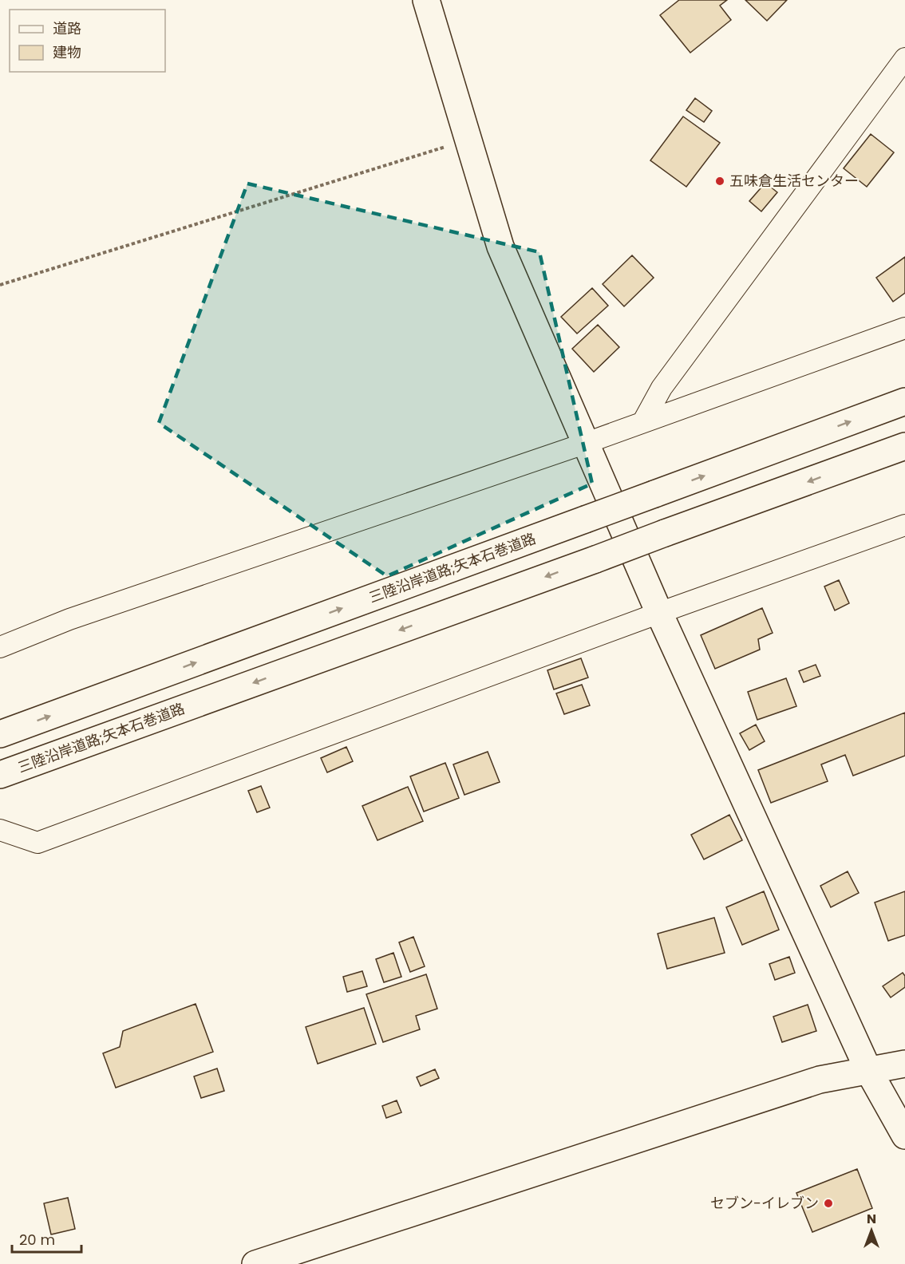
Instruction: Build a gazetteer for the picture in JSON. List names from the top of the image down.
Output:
{
  "streets": {
    "main road": ["三陸沿岸道路;矢本石巻道路"]
  },
  "places": ["五味倉生活センター", "セブン-イレブン"],
  "legend": ["道路", "建物"],
  "scale_bar": "20 m",
  "north": "top"
}
